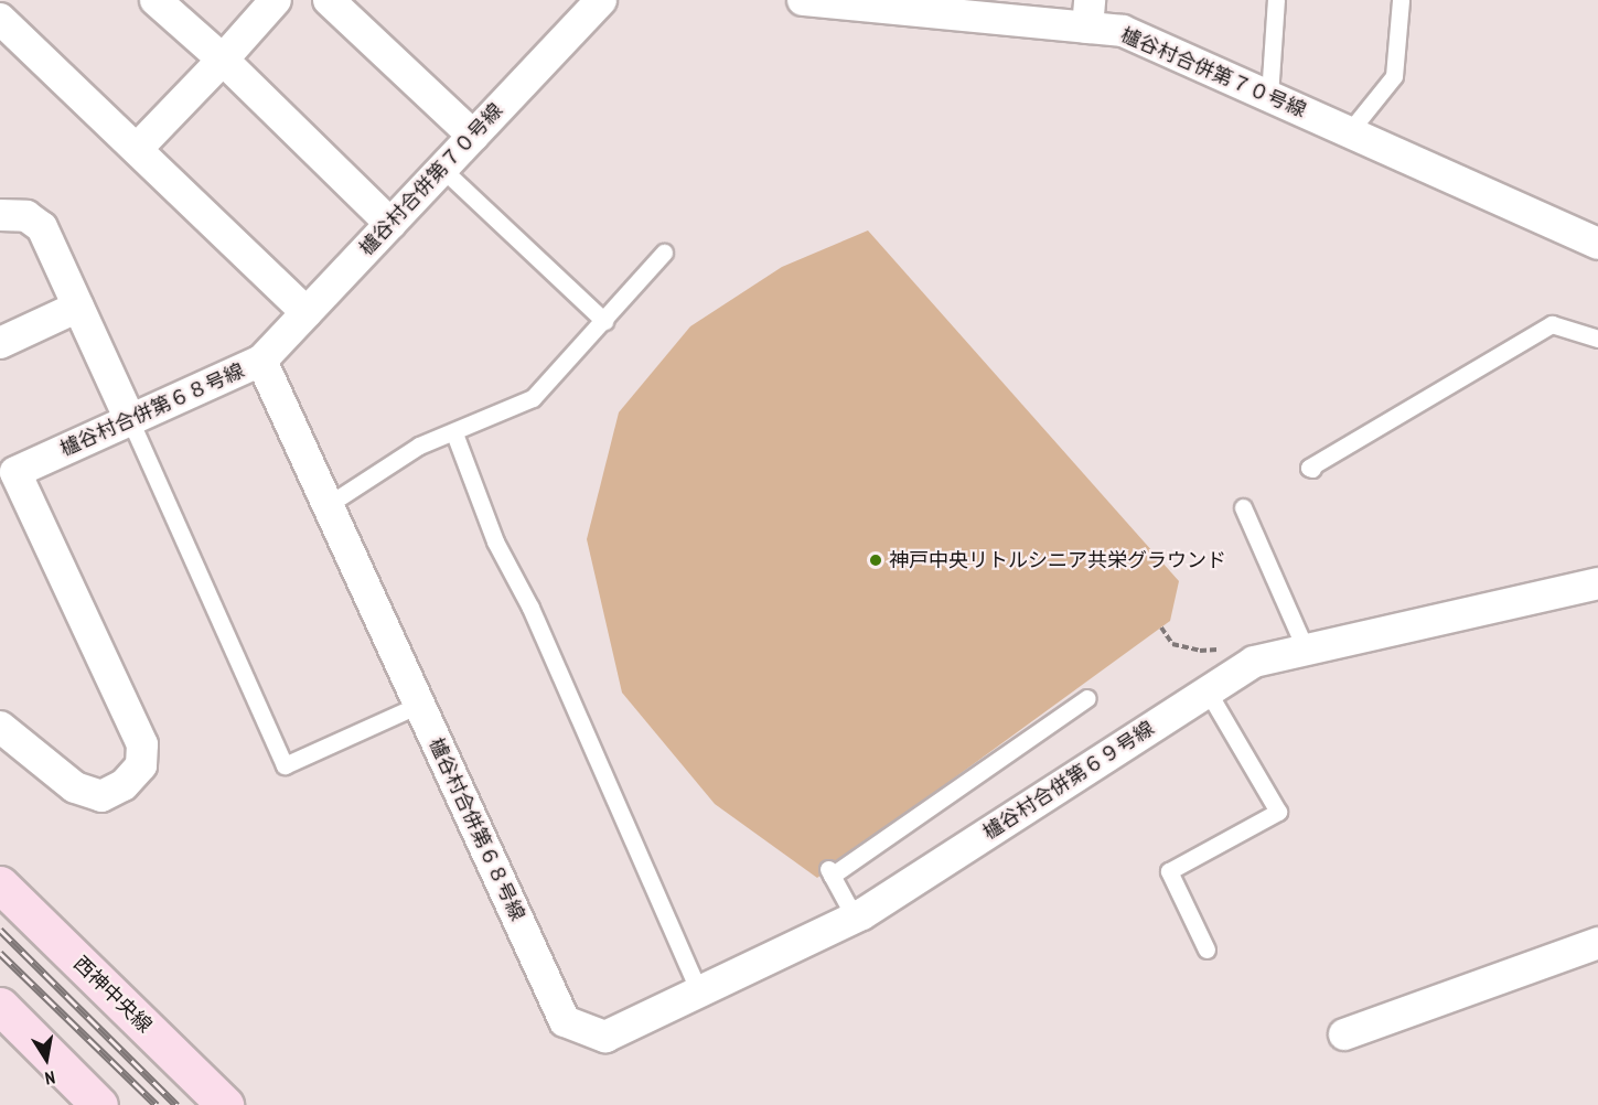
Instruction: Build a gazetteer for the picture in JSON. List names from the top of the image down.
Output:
{
  "streets": {
    "street": [
      "櫨谷村合併第７０号線",
      "櫨谷村合併第６８号線",
      "櫨谷村合併第６９号線",
      "西神中央線"
    ]
  },
  "crossings": [
    ["櫨谷村合併第７０号線", "櫨谷村合併第６８号線"],
    ["櫨谷村合併第６８号線", "櫨谷村合併第６９号線"]
  ],
  "places": ["神戸中央リトルシニア共栄グラウンド"],
  "north": "bottom"
}
